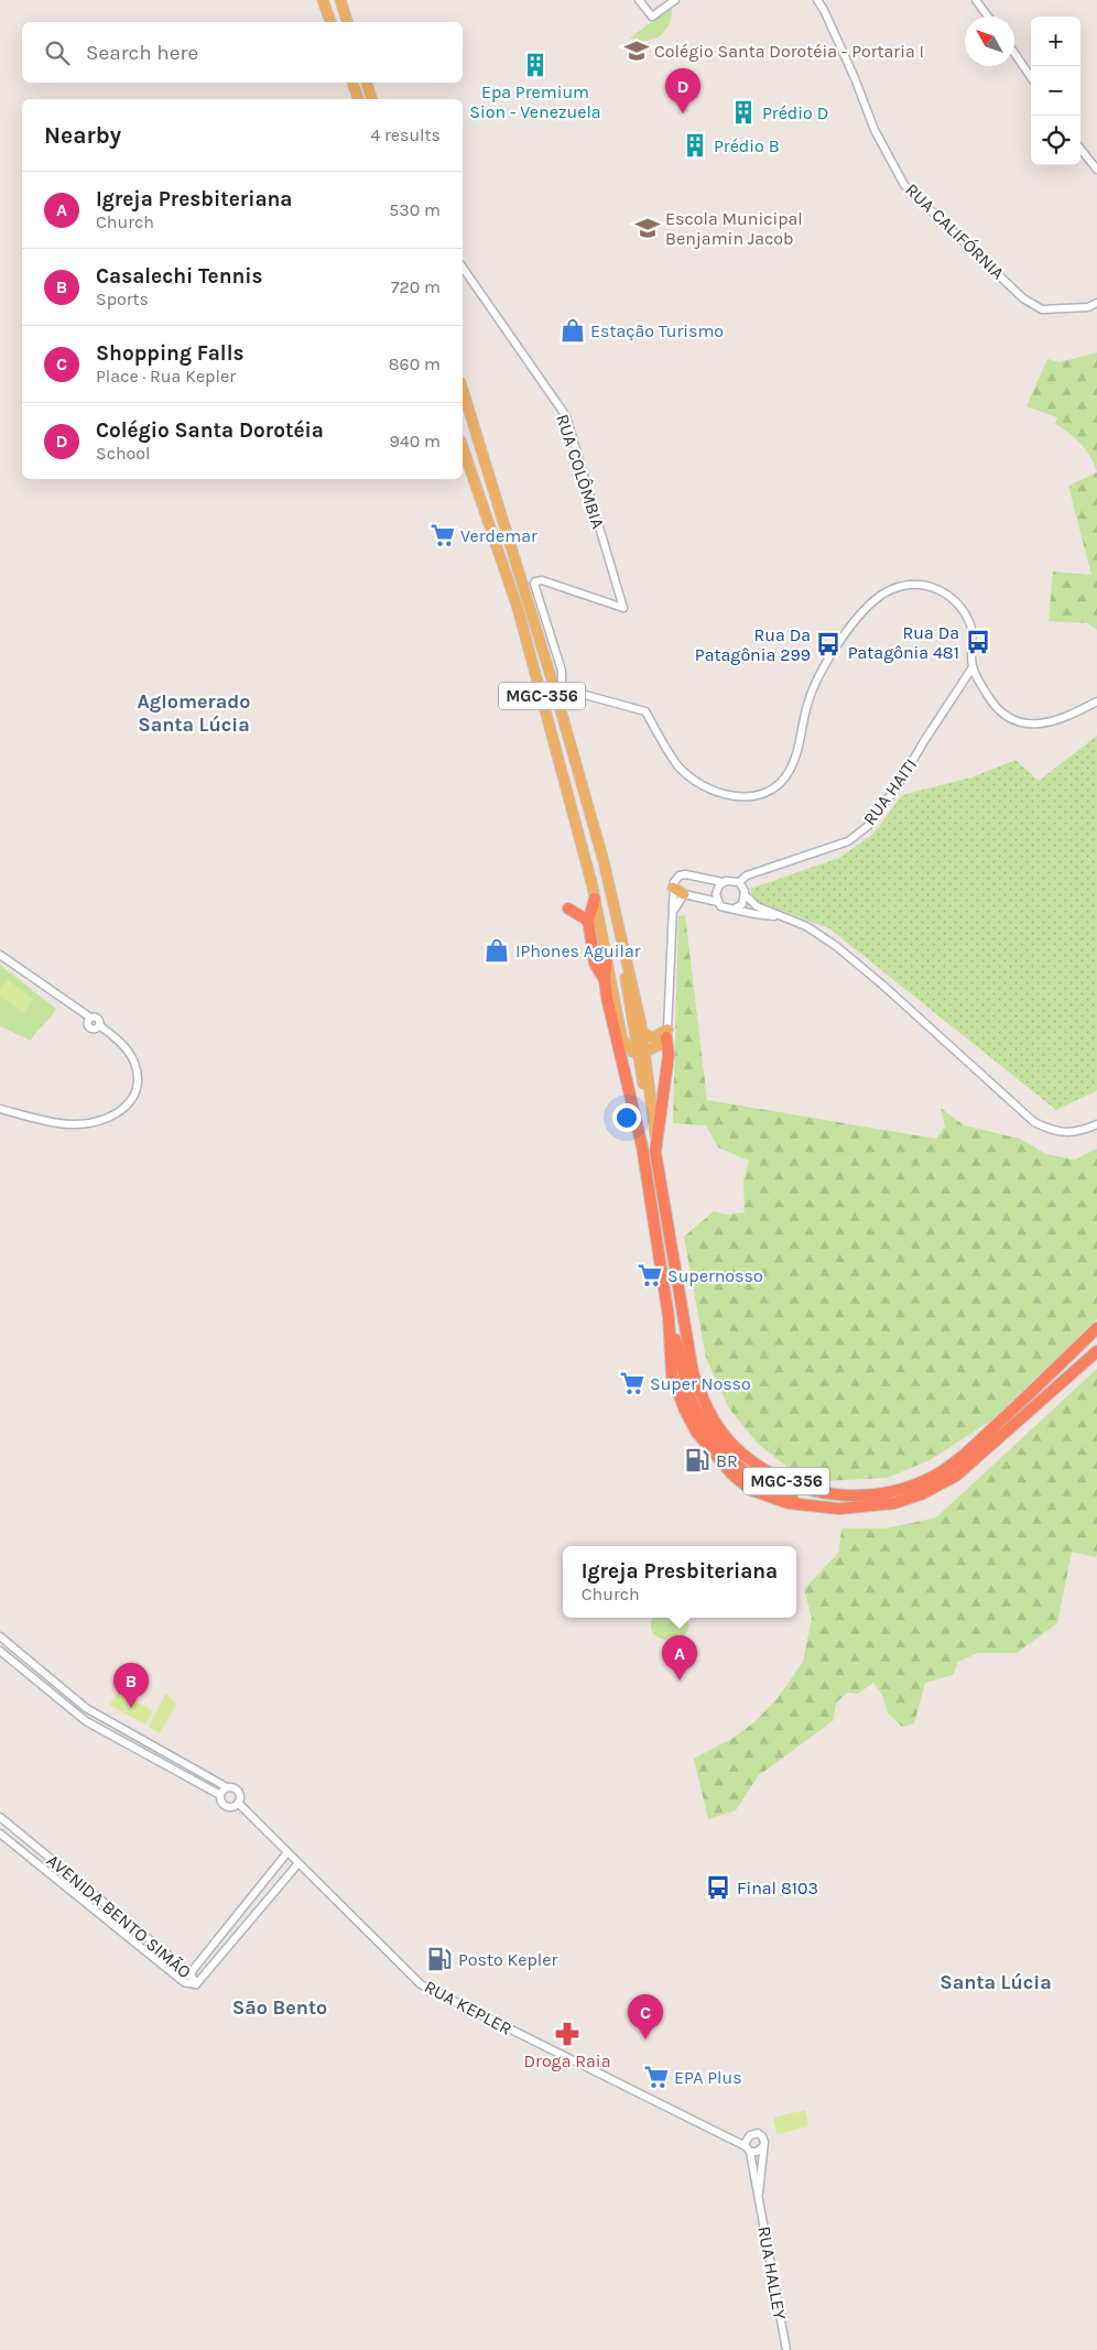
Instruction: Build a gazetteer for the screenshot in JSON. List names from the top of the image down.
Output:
{
  "streets": {
    "highway": ["MGC-356"],
    "street": [
      "RUA CALIFÓRNIA",
      "RUA COLÔMBIA",
      "RUA HAITI",
      "AVENIDA BENTO SIMÃO",
      "RUA KEPLER",
      "RUA HALLEY"
    ]
  },
  "crossings": [
    ["RUA KEPLER", "RUA HALLEY"]
  ],
  "districts": ["Aglomerado Santa Lúcia", "Santa Lúcia", "São Bento"],
  "places": {
    "school or university": ["Colégio Santa Dorotéia - Portaria I", "Escola Municipal Benjamin Jacob"],
    "building": ["Epa Premium Sion - Venezuela", "Prédio D", "Prédio B"],
    "shop": ["Estação Turismo", "IPhones Aguilar"],
    "supermarket": [
      "Verdemar",
      "Supernosso",
      "Super Nosso",
      "EPA Plus"
    ],
    "bus stop": ["Rua Da Patagônia 481", "Rua Da Patagônia 299", "Final 8103"],
    "fuel station": ["BR", "Posto Kepler"],
    "pharmacy": ["Droga Raia"]
  },
  "north": "top left",
  "page": {
    "map_buttons": ["+", "−"],
    "search": "Search here",
    "pins": [
      "D",
      "A",
      "B",
      "C"
    ],
    "heading": ["Nearby", "4 results"],
    "list": [
      {
        "mark": "A",
        "name": "Igreja Presbiteriana",
        "note": "Church",
        "value": "530 m"
      },
      {
        "mark": "B",
        "name": "Casalechi Tennis",
        "note": "Sports",
        "value": "720 m"
      },
      {
        "mark": "C",
        "name": "Shopping Falls",
        "note": "Place · Rua Kepler",
        "value": "860 m"
      },
      {
        "mark": "D",
        "name": "Colégio Santa Dorotéia",
        "note": "School",
        "value": "940 m"
      }
    ],
    "popup": ["Igreja Presbiteriana", "Church"]
  }
}
